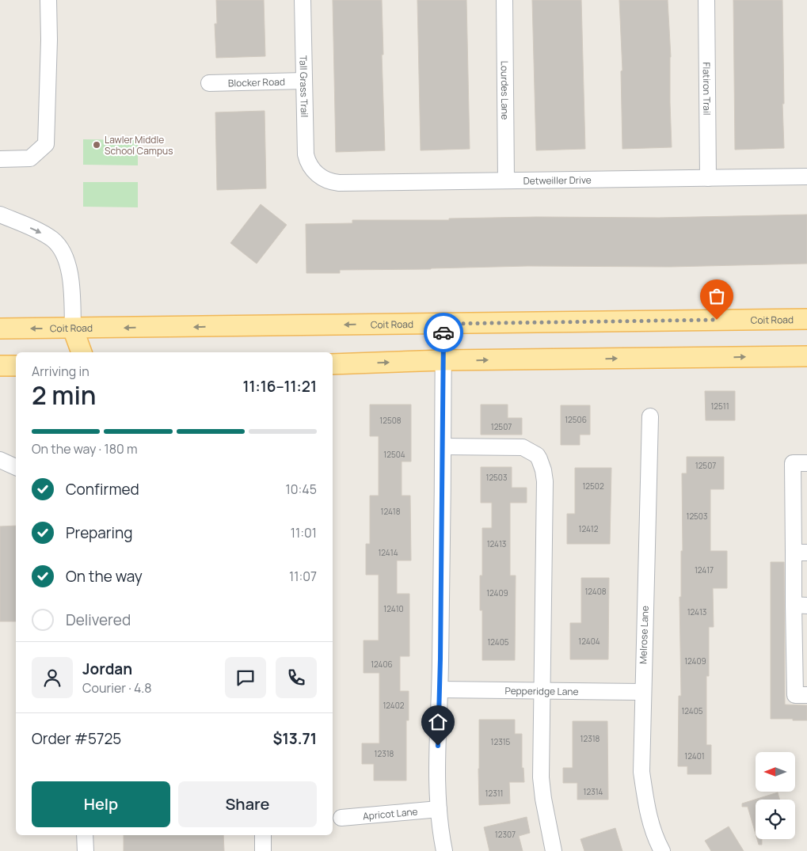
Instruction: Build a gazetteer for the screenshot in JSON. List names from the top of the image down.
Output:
{
  "streets": {
    "main road": ["Coit Road"],
    "street": [
      "Blocker Road",
      "Tall Grass Trail",
      "Flatiron Trail",
      "Lourdes Lane",
      "Detweiller Drive",
      "Melrose Lane",
      "Pepperidge Lane",
      "Apricot Lane"
    ]
  },
  "crossings": [
    ["Blocker Road", "Tall Grass Trail"],
    ["Tall Grass Trail", "Detweiller Drive"],
    ["Flatiron Trail", "Detweiller Drive"],
    ["Lourdes Lane", "Detweiller Drive"],
    ["Melrose Lane", "Pepperidge Lane"]
  ],
  "one_way": ["Coit Road"],
  "places": ["Lawler Middle School Campus"],
  "house_numbers": [
    "12511",
    "12506",
    "12508",
    "12507",
    "12504",
    "12507",
    "12503",
    "12502",
    "12418",
    "12503",
    "12412",
    "12413",
    "12414",
    "12417",
    "12408",
    "12409",
    "12410",
    "12413",
    "12404",
    "12405",
    "12409",
    "12406",
    "12402",
    "12405",
    "12318",
    "12315",
    "12318",
    "12401",
    "12314",
    "12311",
    "12307"
  ],
  "north": "left",
  "page": {
    "heading": ["2 min", "Arriving in", "11:16–11:21"],
    "panel": [
      "Jordan",
      "Courier · 4.8",
      "Order #5725",
      "$13.71"
    ],
    "bar": "On the way · 180 m",
    "list": [
      ["Confirmed", "10:45"],
      ["Preparing", "11:01"],
      ["On the way", "11:07"],
      "Delivered"
    ],
    "buttons": ["Help", "Share"]
  }
}
